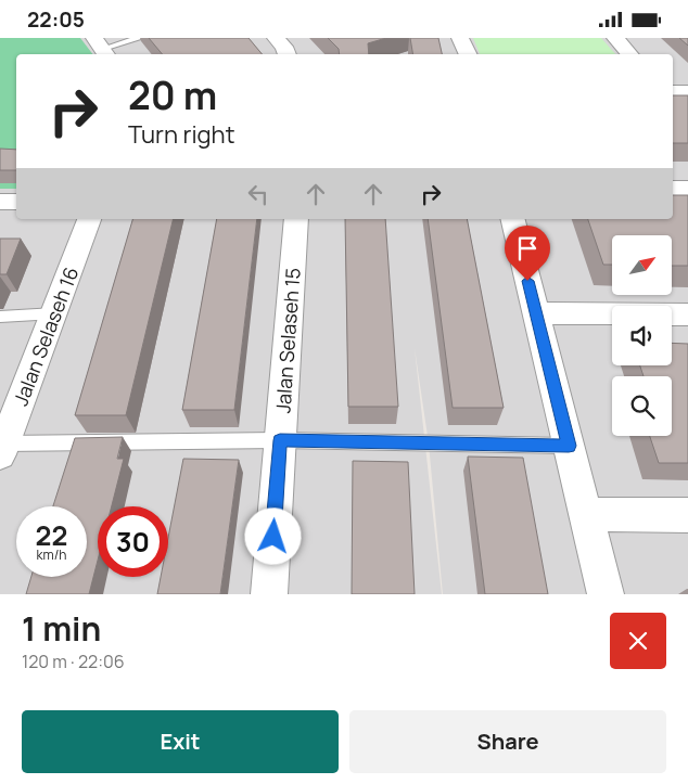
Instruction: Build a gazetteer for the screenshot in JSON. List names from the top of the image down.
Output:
{
  "streets": {
    "street": ["Jalan Selaseh 16", "Jalan Selaseh 15"]
  },
  "north": "top right",
  "page": {
    "status": "22:05",
    "turn": ["20 m", "Turn right"],
    "speed": "22 km/h",
    "limit": "30",
    "heading": ["1 min", "120 m · 22:06"],
    "buttons": ["Exit", "Share"]
  }
}
